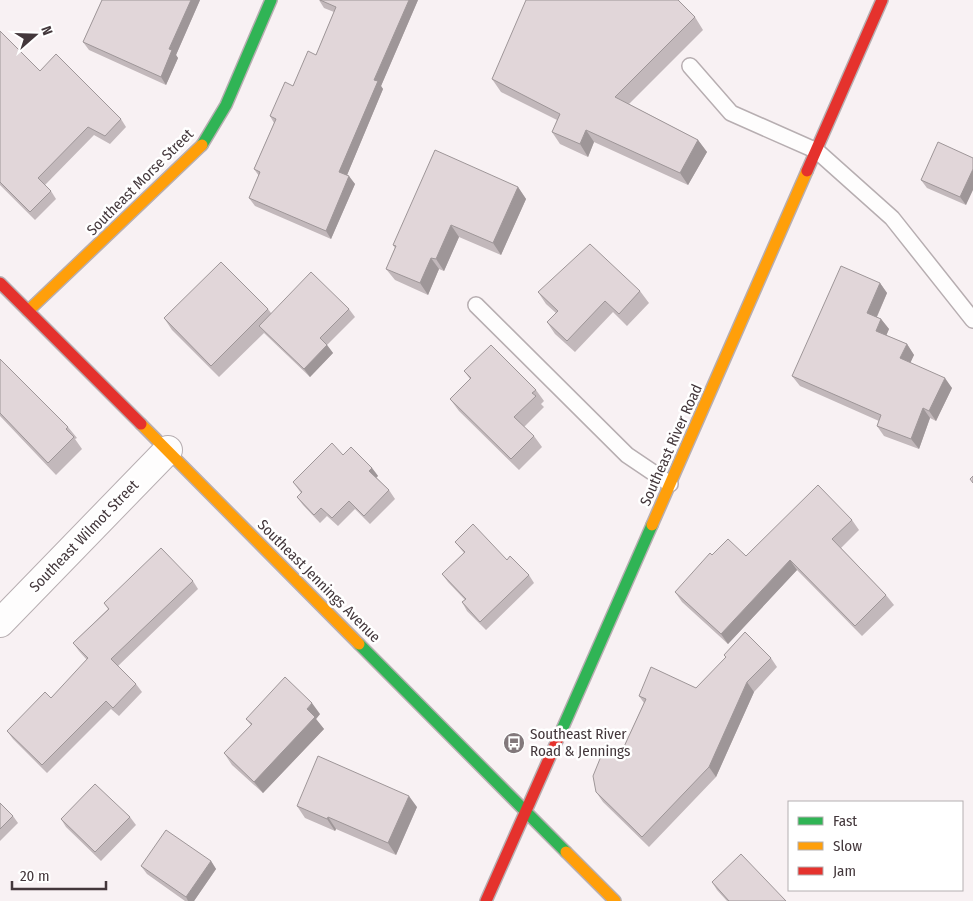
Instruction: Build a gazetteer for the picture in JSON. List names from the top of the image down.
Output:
{
  "streets": {
    "street": [
      "Southeast Morse Street",
      "Southeast River Road",
      "Southeast Wilmot Street",
      "Southeast Jennings Avenue"
    ]
  },
  "crossings": [
    ["Southeast Morse Street", "Southeast Jennings Avenue"],
    ["Southeast River Road", "Southeast Jennings Avenue"],
    ["Southeast Wilmot Street", "Southeast Jennings Avenue"]
  ],
  "places": {
    "bus stop": ["Southeast River Road & Jennings"]
  },
  "legend": ["Fast", "Slow", "Jam"],
  "scale_bar": "20 m",
  "north": "right"
}
